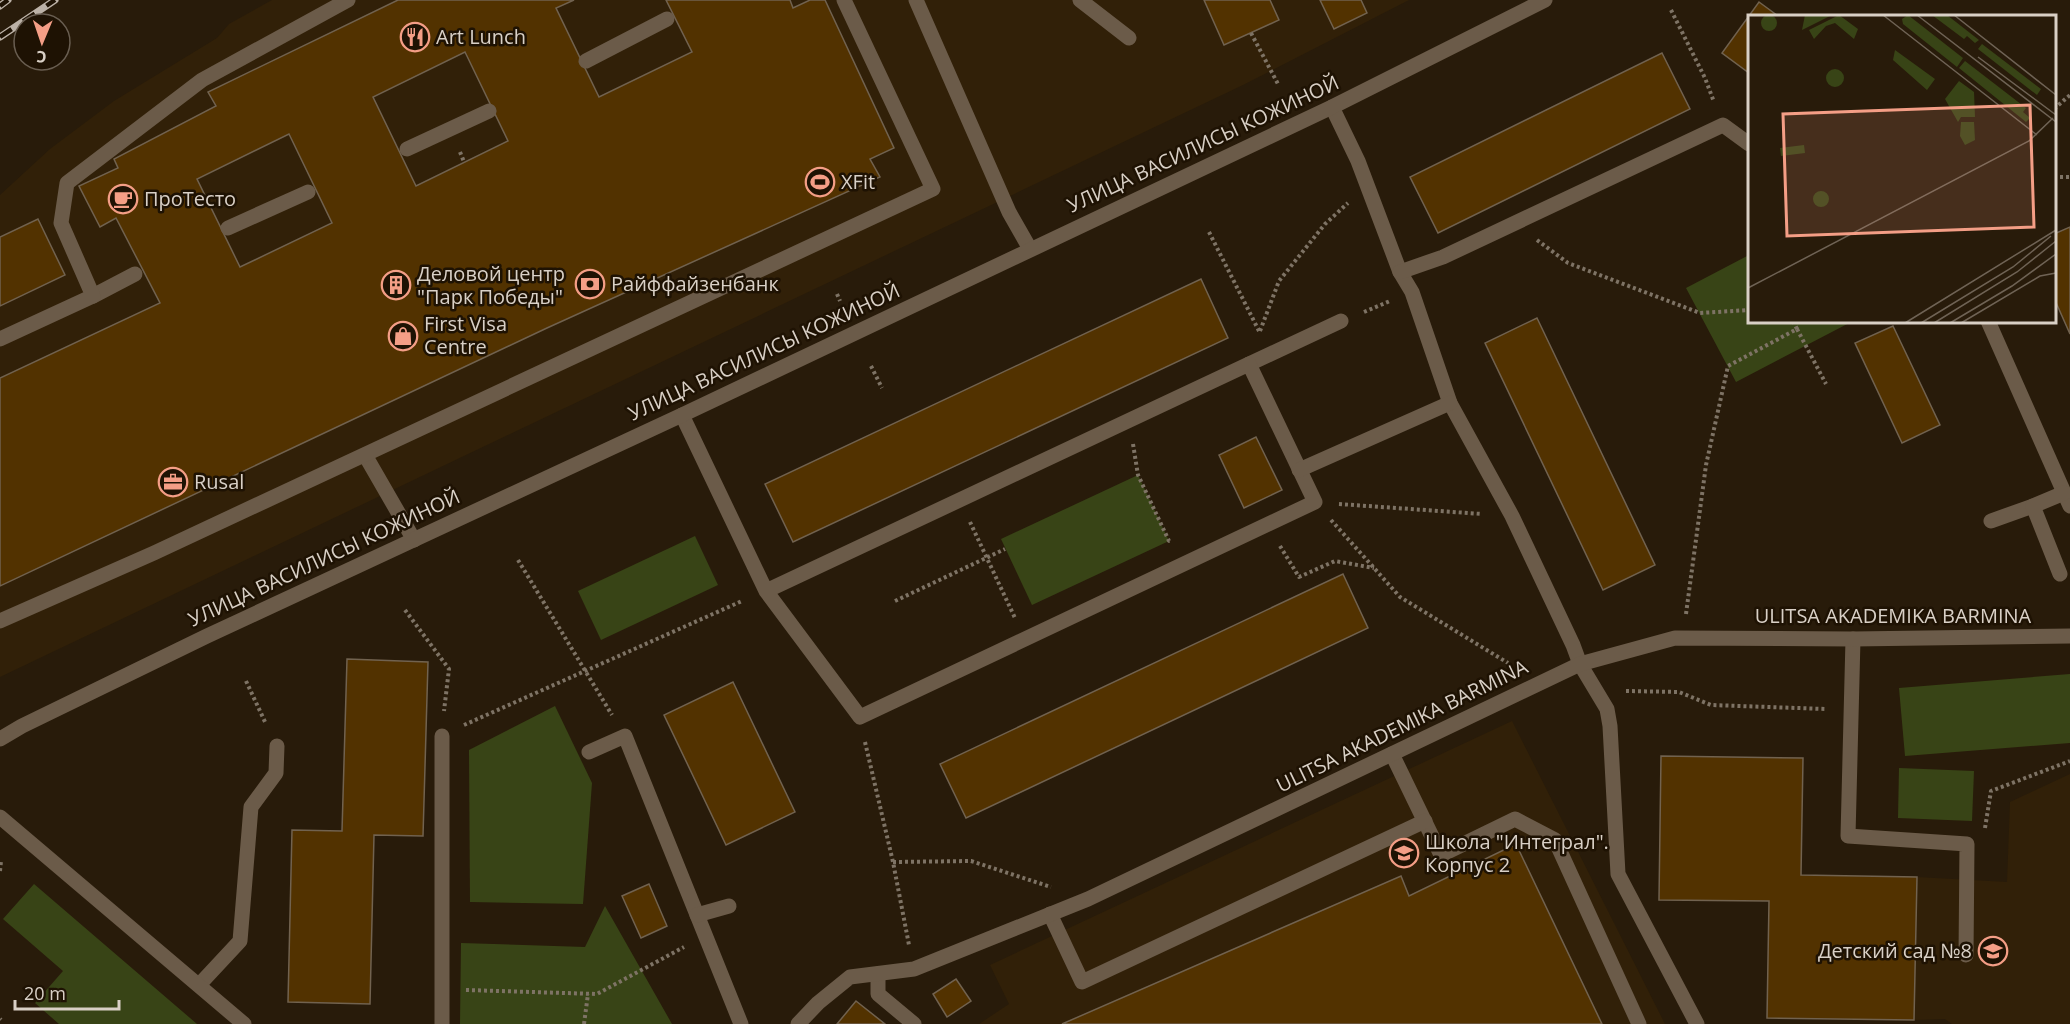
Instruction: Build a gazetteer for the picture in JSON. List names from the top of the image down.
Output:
{
  "streets": {
    "street": ["УЛИЦА ВАСИЛИСЫ КОЖИНОЙ", "ULITSA AKADEMIKA BARMINA"]
  },
  "places": {
    "restaurant": ["Art Lunch"],
    "sports": ["XFit"],
    "cafe": ["ПроТесто"],
    "bank": ["Райффайзенбанк"],
    "building": ["Деловой центр \"Парк Победы\""],
    "shop": ["First Visa Centre"],
    "office": ["Rusal"],
    "school or university": ["Школа \"Интеграл\". Корпус 2", "Детский сад №8"]
  },
  "scale_bar": "20 m",
  "north": "bottom"
}
